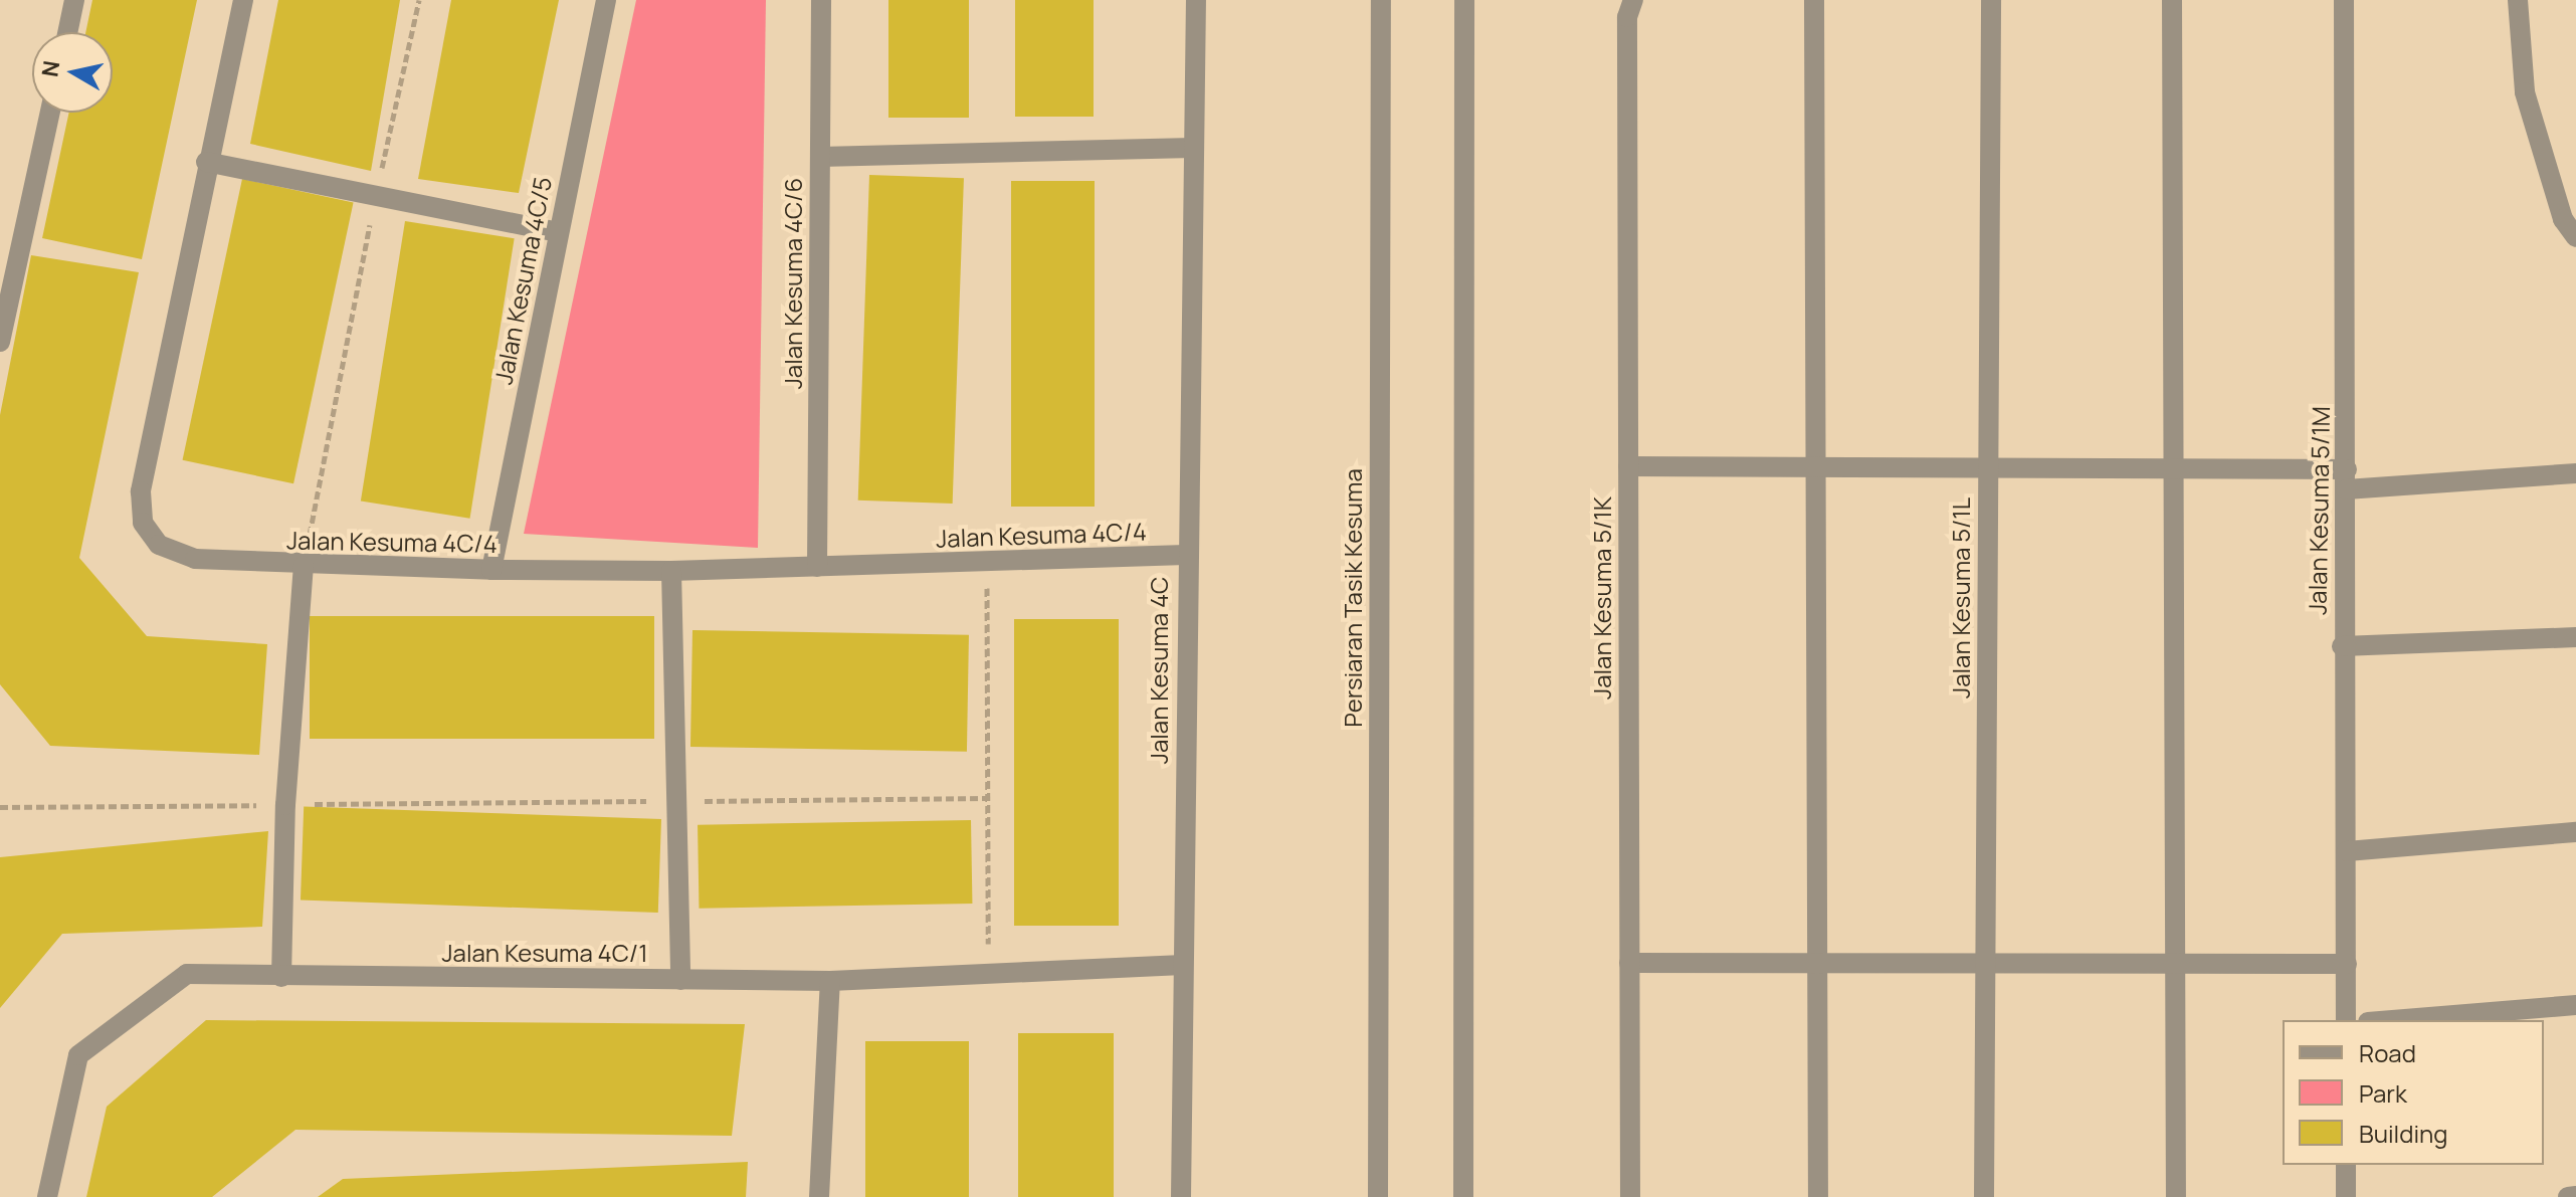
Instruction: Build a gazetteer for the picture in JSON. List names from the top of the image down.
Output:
{
  "streets": {
    "street": [
      "Jalan Kesuma 4C/5",
      "Jalan Kesuma 4C/6",
      "Jalan Kesuma 5/1M",
      "Jalan Kesuma 4C/4",
      "Persiaran Tasik Kesuma",
      "Jalan Kesuma 5/1K",
      "Jalan Kesuma 5/1L",
      "Jalan Kesuma 4C",
      "Jalan Kesuma 4C/1"
    ]
  },
  "crossings": [
    ["Jalan Kesuma 4C/5", "Jalan Kesuma 4C/4"],
    ["Jalan Kesuma 4C/6", "Jalan Kesuma 4C/4"],
    ["Jalan Kesuma 4C/4", "Jalan Kesuma 4C"],
    ["Jalan Kesuma 4C", "Jalan Kesuma 4C/1"]
  ],
  "legend": ["Road", "Park", "Building"],
  "north": "left"
}
